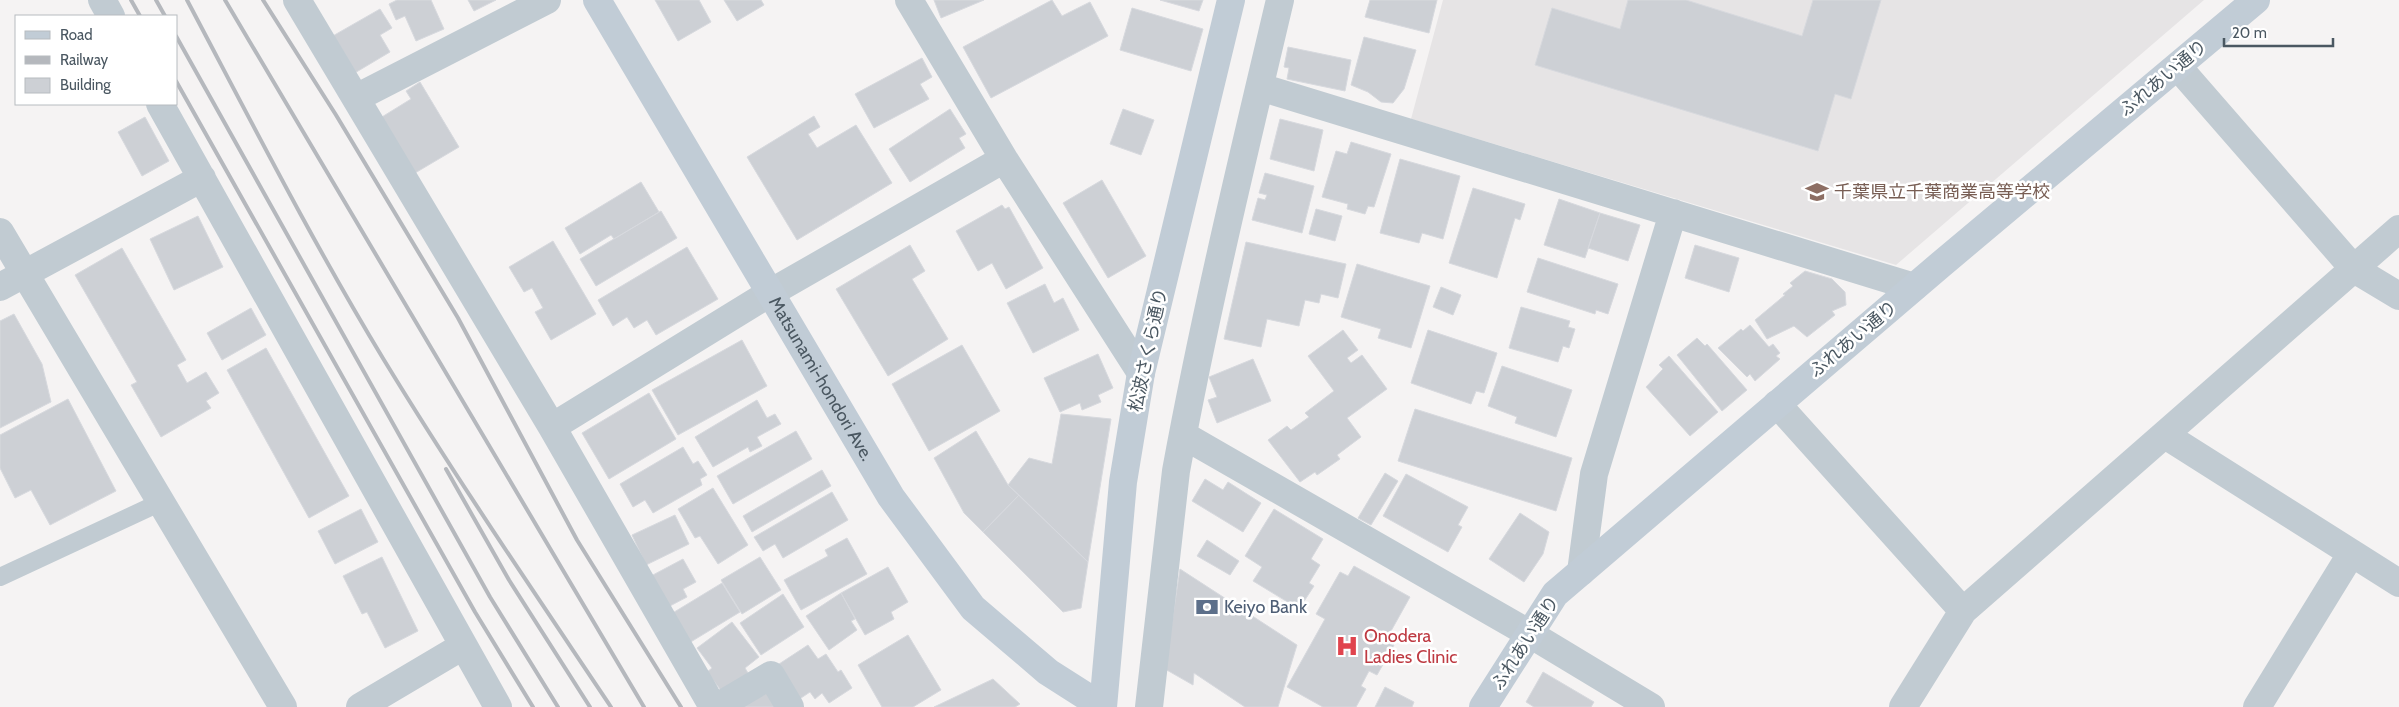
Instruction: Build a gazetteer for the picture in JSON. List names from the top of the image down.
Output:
{
  "streets": {
    "street": ["ふれあい通り", "松波さくら通り", "Matsunami-hondori Ave."]
  },
  "crossings": [
    ["松波さくら通り", "Matsunami-hondori Ave."]
  ],
  "places": {
    "school or university": ["千葉県立千葉商業高等学校"],
    "bank": ["Keiyo Bank"],
    "hospital": ["Onodera Ladies Clinic"]
  },
  "legend": ["Road", "Railway", "Building"],
  "scale_bar": "20 m"
}
